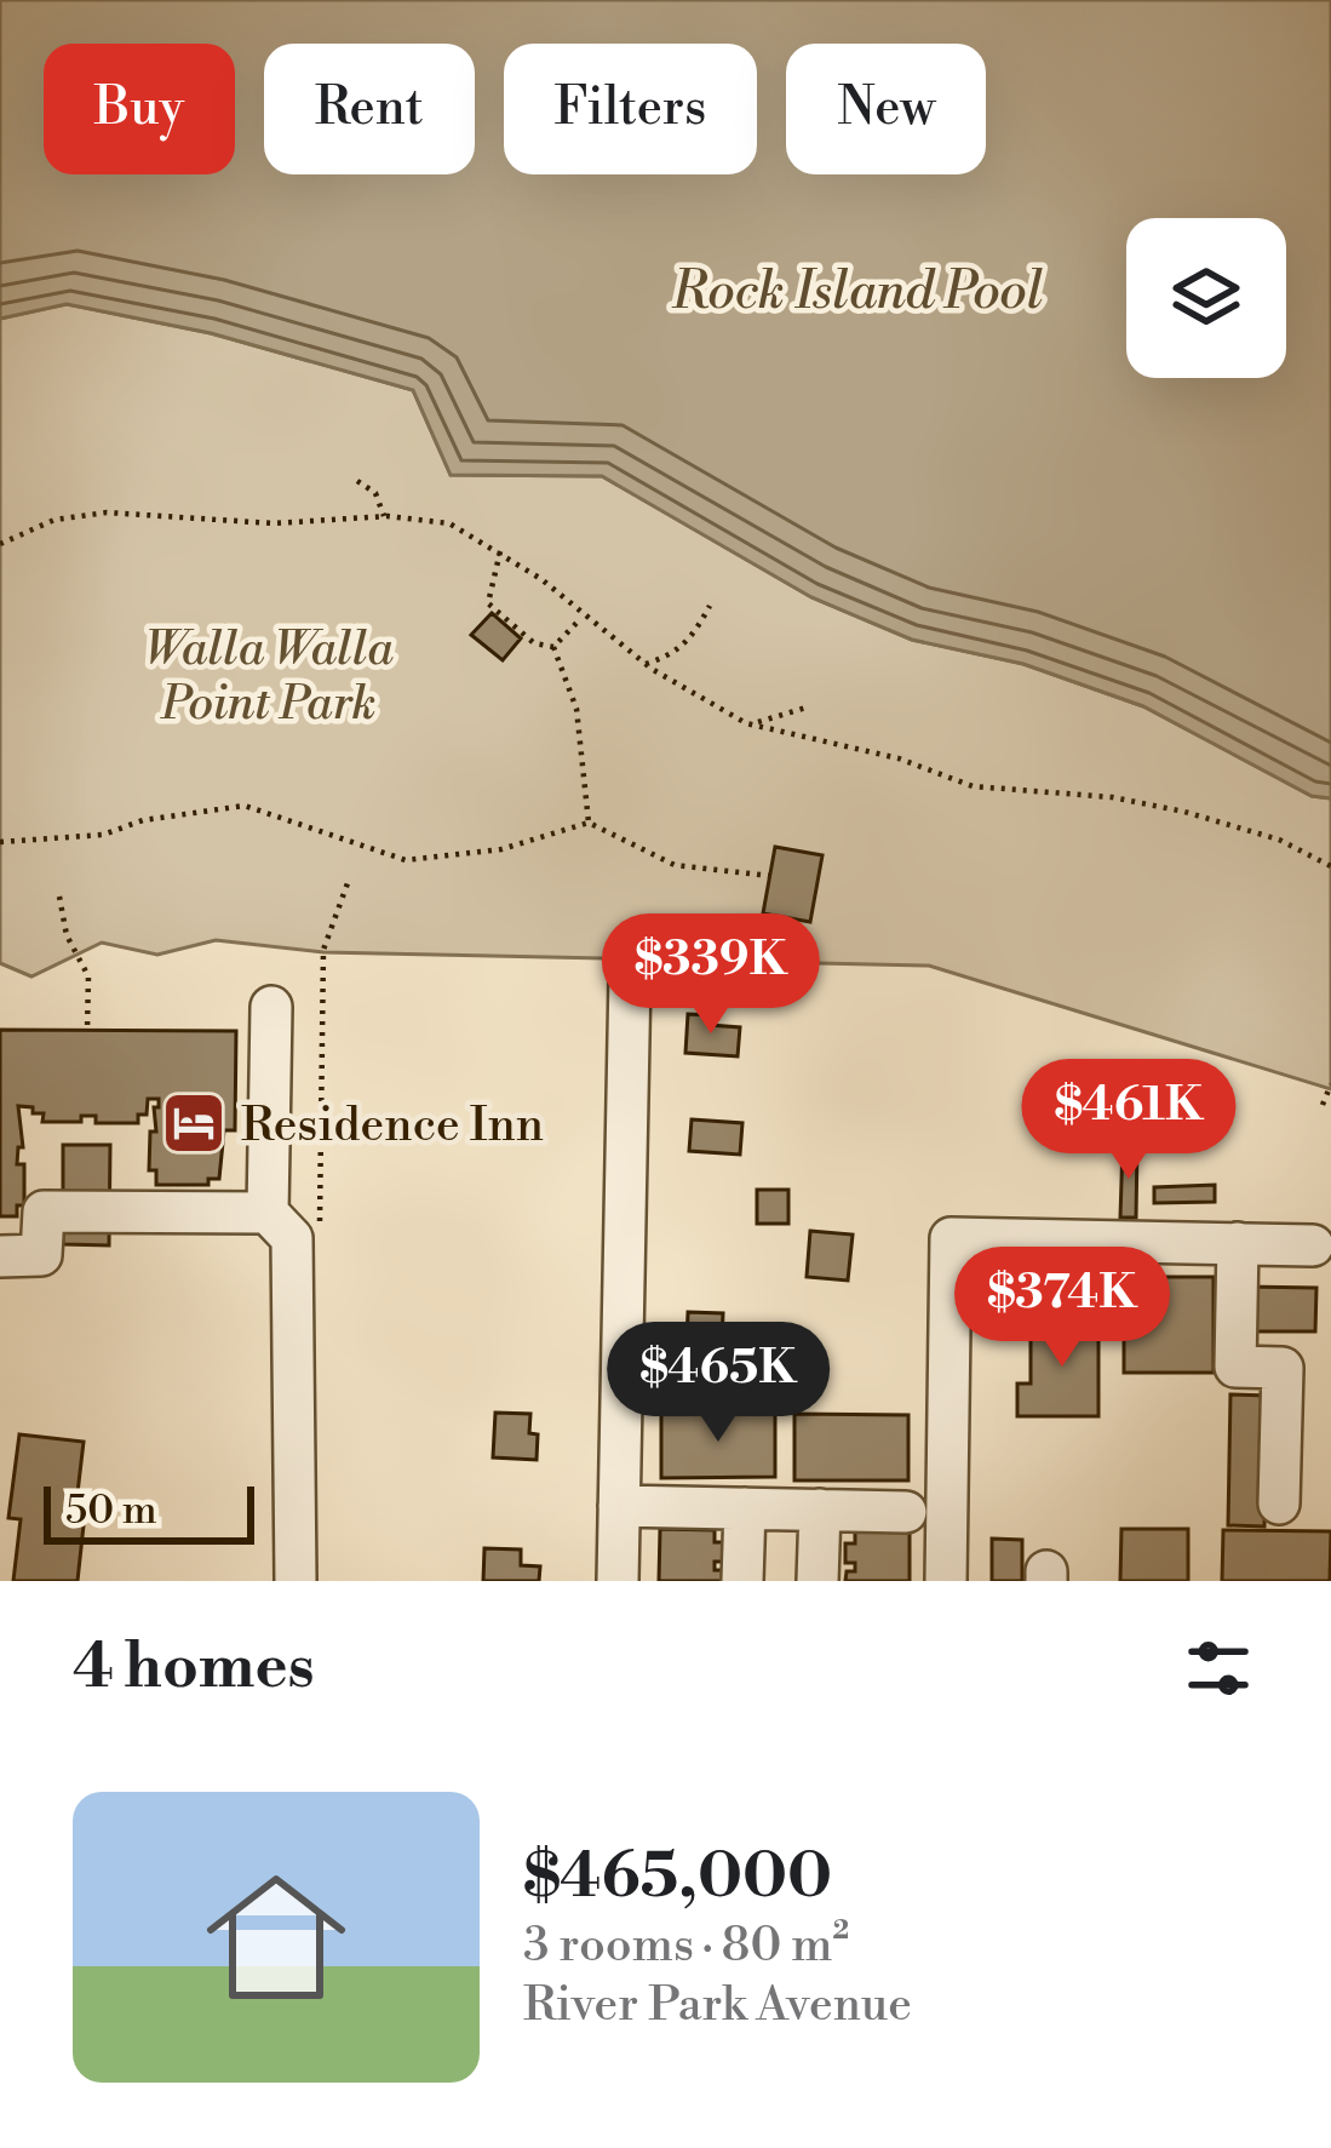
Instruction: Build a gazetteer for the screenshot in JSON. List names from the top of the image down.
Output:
{
  "water": ["Rock Island Pool"],
  "parks": ["Walla Walla Point Park"],
  "places": {
    "hotel": ["Residence Inn"]
  },
  "scale_bar": "50 m",
  "page": {
    "chip": [
      "Buy",
      "Rent",
      "Filters",
      "New"
    ],
    "price": [
      "$339K",
      "$461K",
      "$374K",
      "$465K"
    ],
    "scale": "50 m",
    "heading": "4 homes",
    "list": [
      {
        "name": "$465,000",
        "note": "3 rooms · 80 m² · River Park Avenue"
      }
    ]
  }
}
